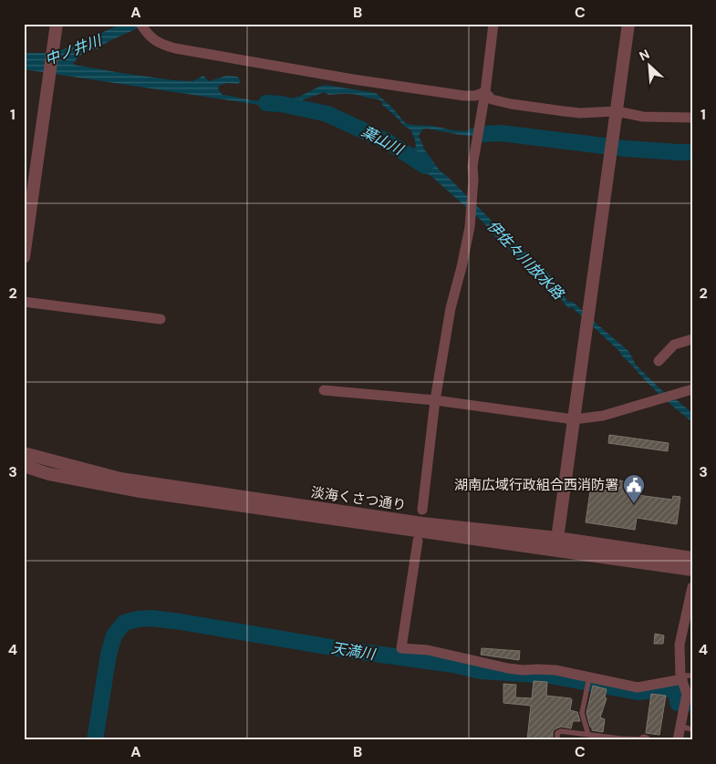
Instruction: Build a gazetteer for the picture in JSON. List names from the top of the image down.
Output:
{
  "streets": {
    "street": ["淡海くさつ通り"]
  },
  "water": [
    "中ノ井川",
    "葉山川",
    "伊佐々川放水路",
    "天満川"
  ],
  "places": {
    "public building": ["湖南広域行政組合西消防署"]
  },
  "north": "top left",
  "grid": {
    "columns": ["A", "B", "C"],
    "rows": [
      "1",
      "2",
      "3",
      "4"
    ]
  }
}
